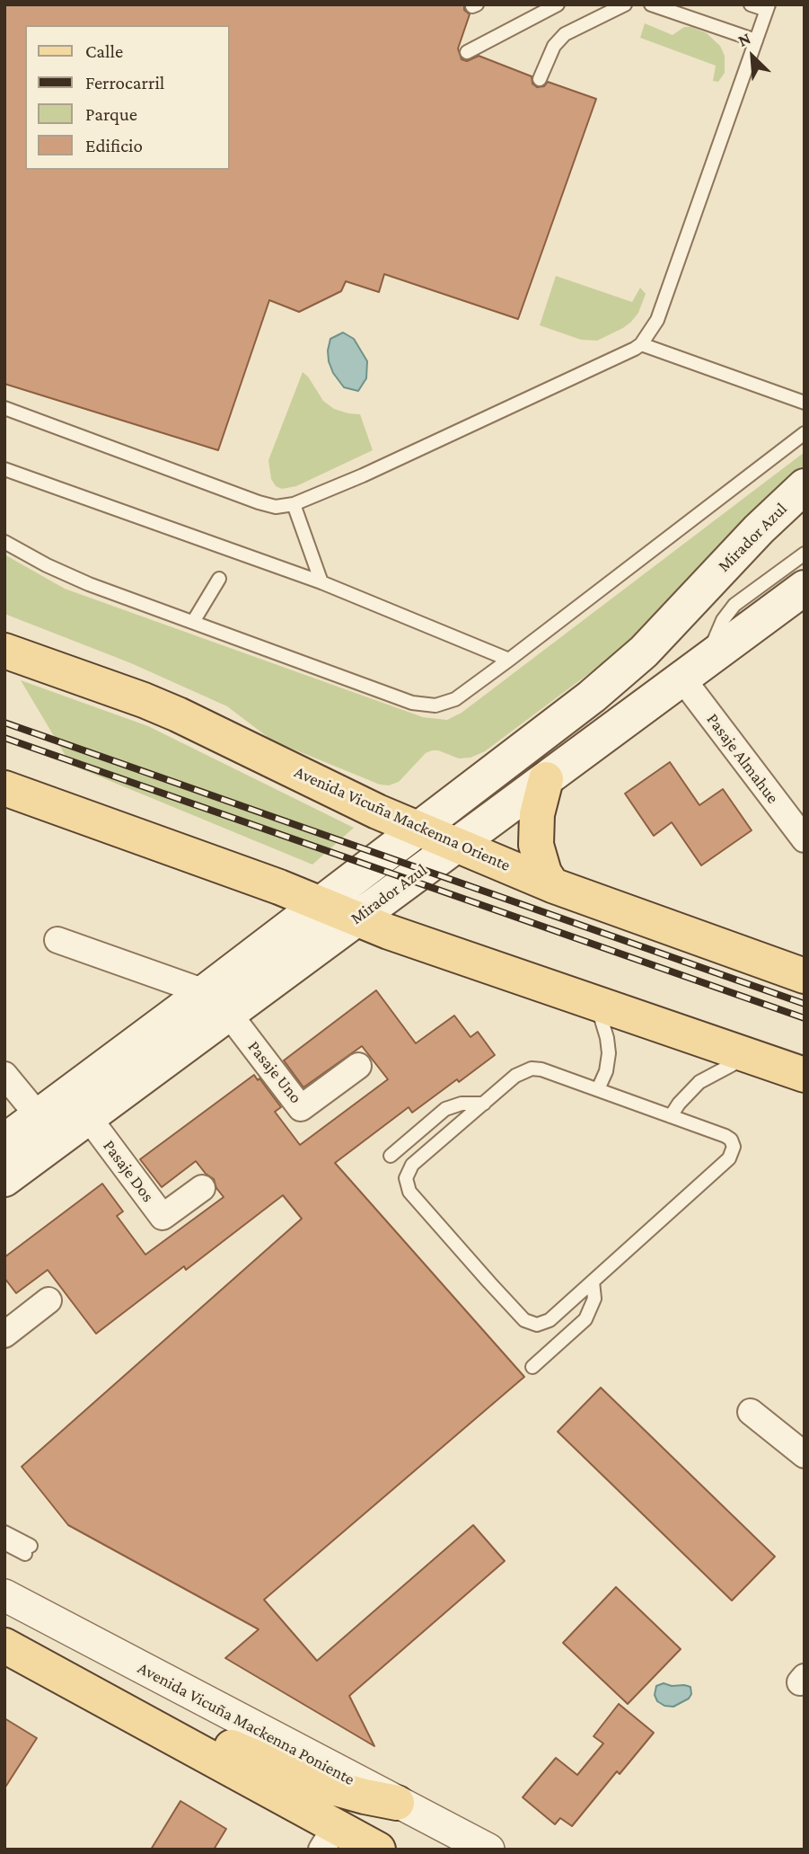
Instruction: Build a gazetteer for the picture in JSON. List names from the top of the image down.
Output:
{
  "streets": {
    "main road": ["Mirador Azul", "Avenida Vicuña Mackenna Oriente"],
    "street": [
      "Pasaje Almahue",
      "Pasaje Uno",
      "Pasaje Dos",
      "Avenida Vicuña Mackenna Poniente"
    ]
  },
  "crossings": [
    ["Mirador Azul", "Pasaje Almahue"],
    ["Mirador Azul", "Avenida Vicuña Mackenna Oriente"],
    ["Mirador Azul", "Pasaje Uno"],
    ["Mirador Azul", "Pasaje Dos"]
  ],
  "legend": [
    "Calle",
    "Ferrocarril",
    "Parque",
    "Edificio"
  ],
  "north": "top left"
}
